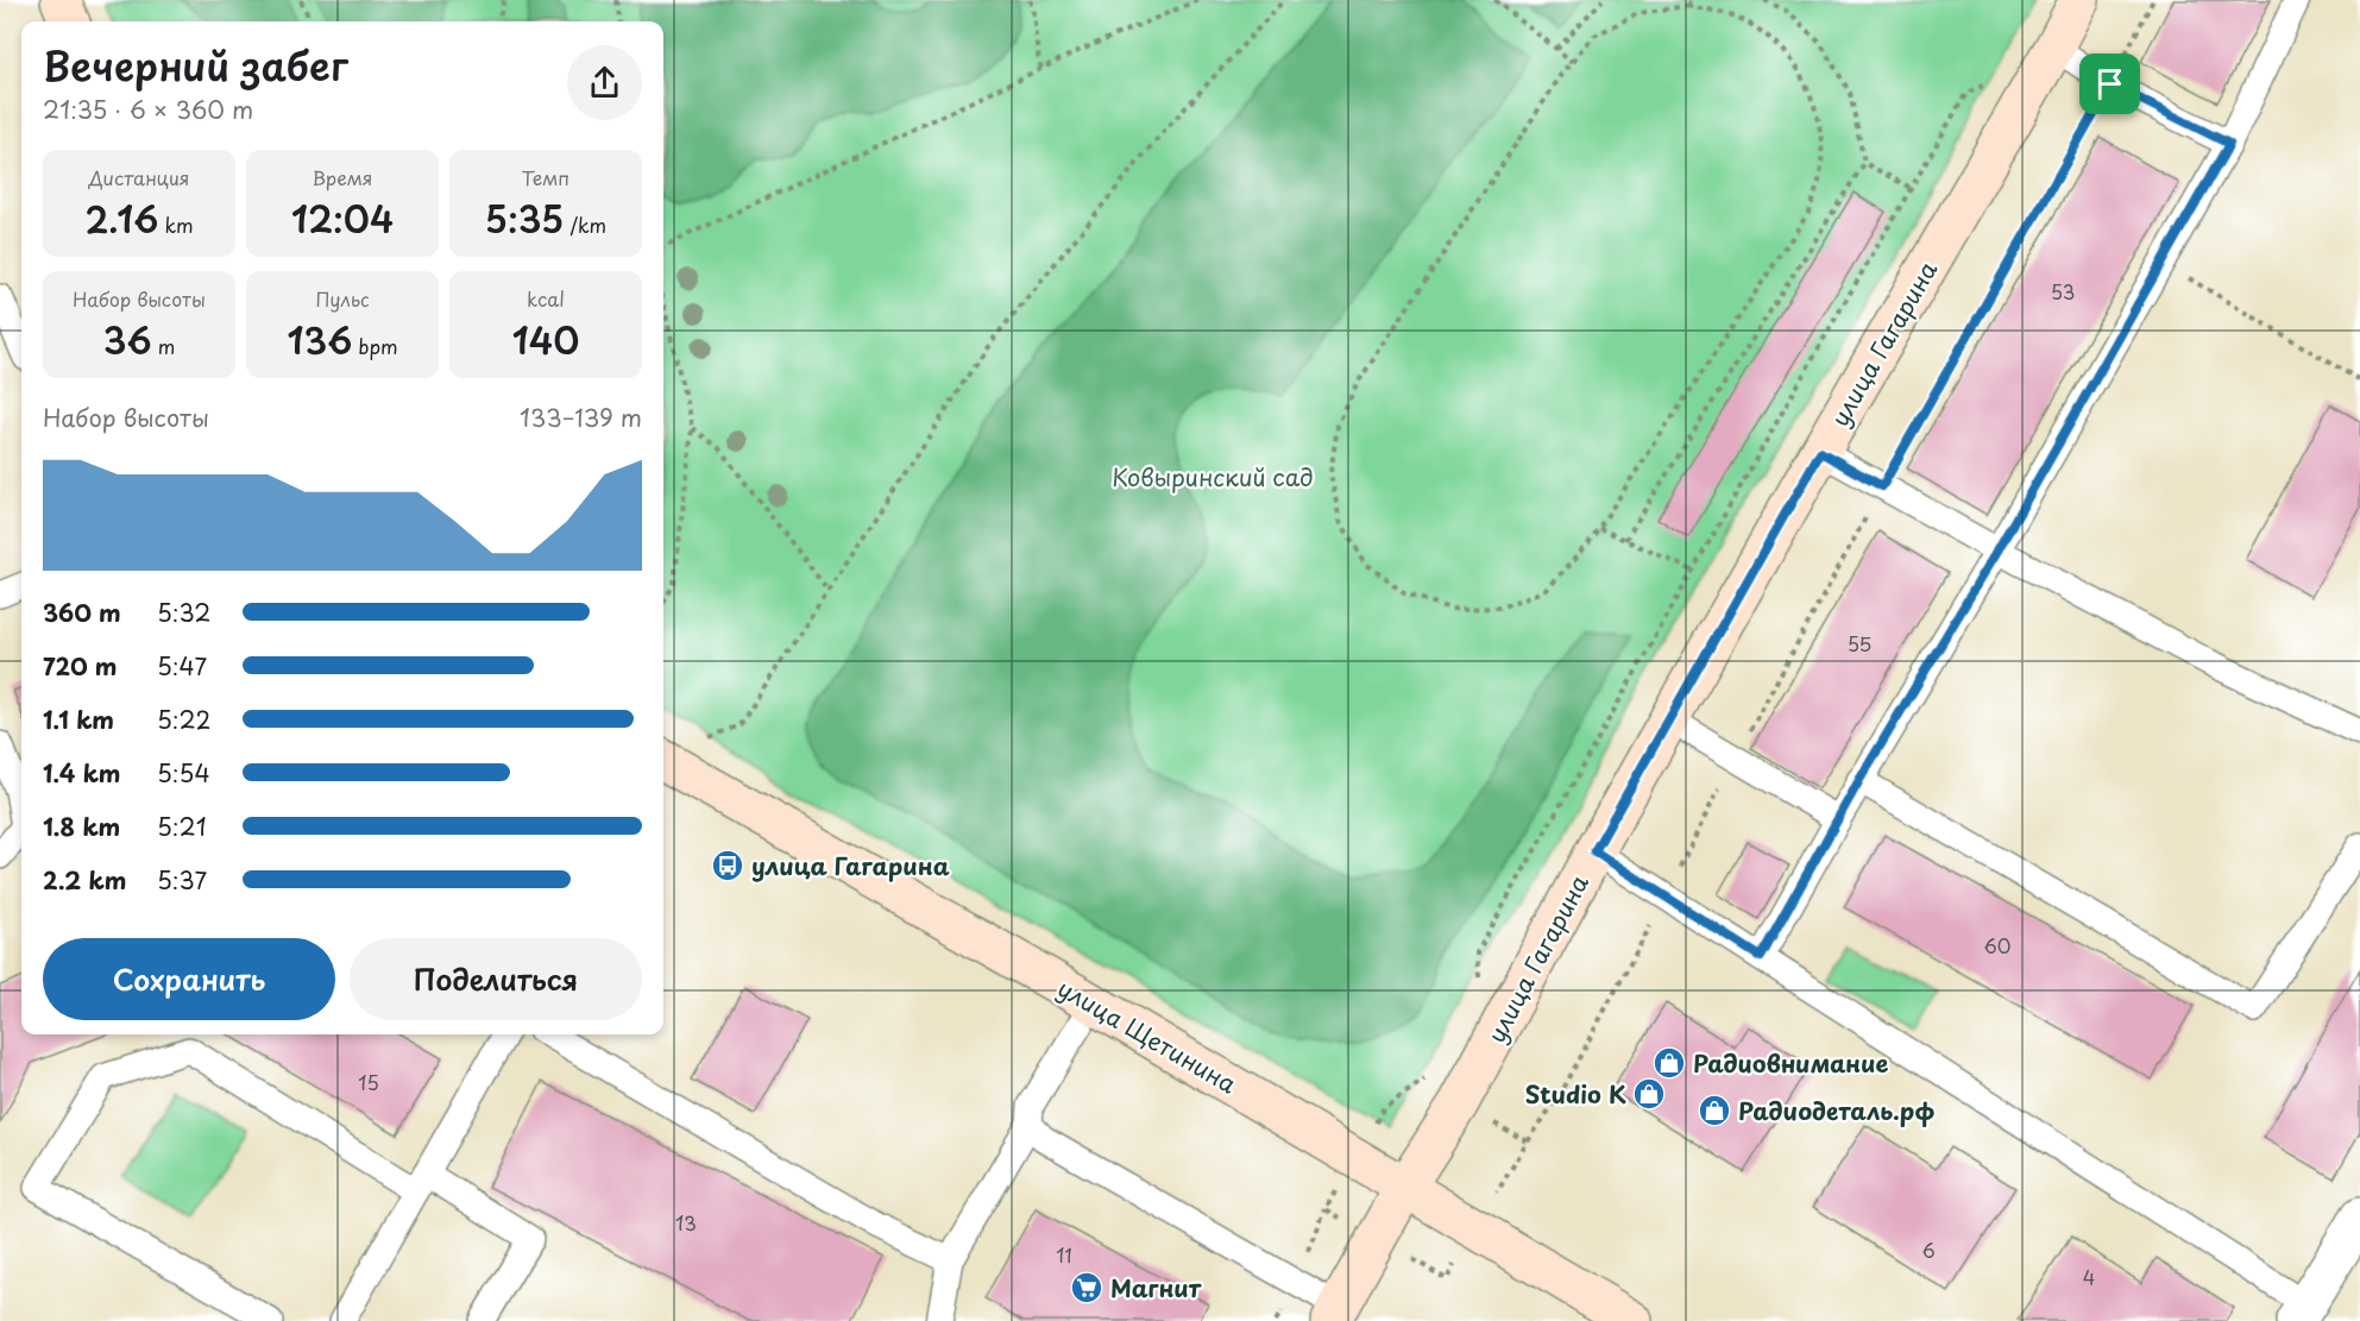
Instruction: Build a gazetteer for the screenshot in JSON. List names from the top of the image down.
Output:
{
  "streets": {
    "street": ["улица Гагарина", "улица Щетинина"]
  },
  "crossings": [
    ["улица Гагарина", "улица Щетинина"]
  ],
  "parks": ["Ковыринский сад"],
  "places": {
    "bus stop": ["улица Гагарина"],
    "shop": ["Радиовнимание", "Studio K", "Радиодеталь.рф"],
    "supermarket": ["Магнит"]
  },
  "house_numbers": [
    "53",
    "55",
    "60",
    "15",
    "13",
    "6",
    "11",
    "4"
  ],
  "page": {
    "heading": ["Вечерний забег", "21:35 · 6 × 360 m"],
    "stats": [
      ["Дистанция", "2.16 km"],
      ["Время", "12:04"],
      ["Темп", "5:35 /km"],
      ["Набор высоты", "36 m"],
      ["Пульс", "136 bpm"],
      ["kcal", "140"]
    ],
    "chart": ["Набор высоты", "133–139 m"],
    "list": [
      {
        "name": "360 m",
        "note": "5:32"
      },
      {
        "name": "720 m",
        "note": "5:47"
      },
      {
        "name": "1.1 km",
        "note": "5:22"
      },
      {
        "name": "1.4 km",
        "note": "5:54"
      },
      {
        "name": "1.8 km",
        "note": "5:21"
      },
      {
        "name": "2.2 km",
        "note": "5:37"
      }
    ],
    "buttons": ["Сохранить", "Поделиться"]
  }
}
